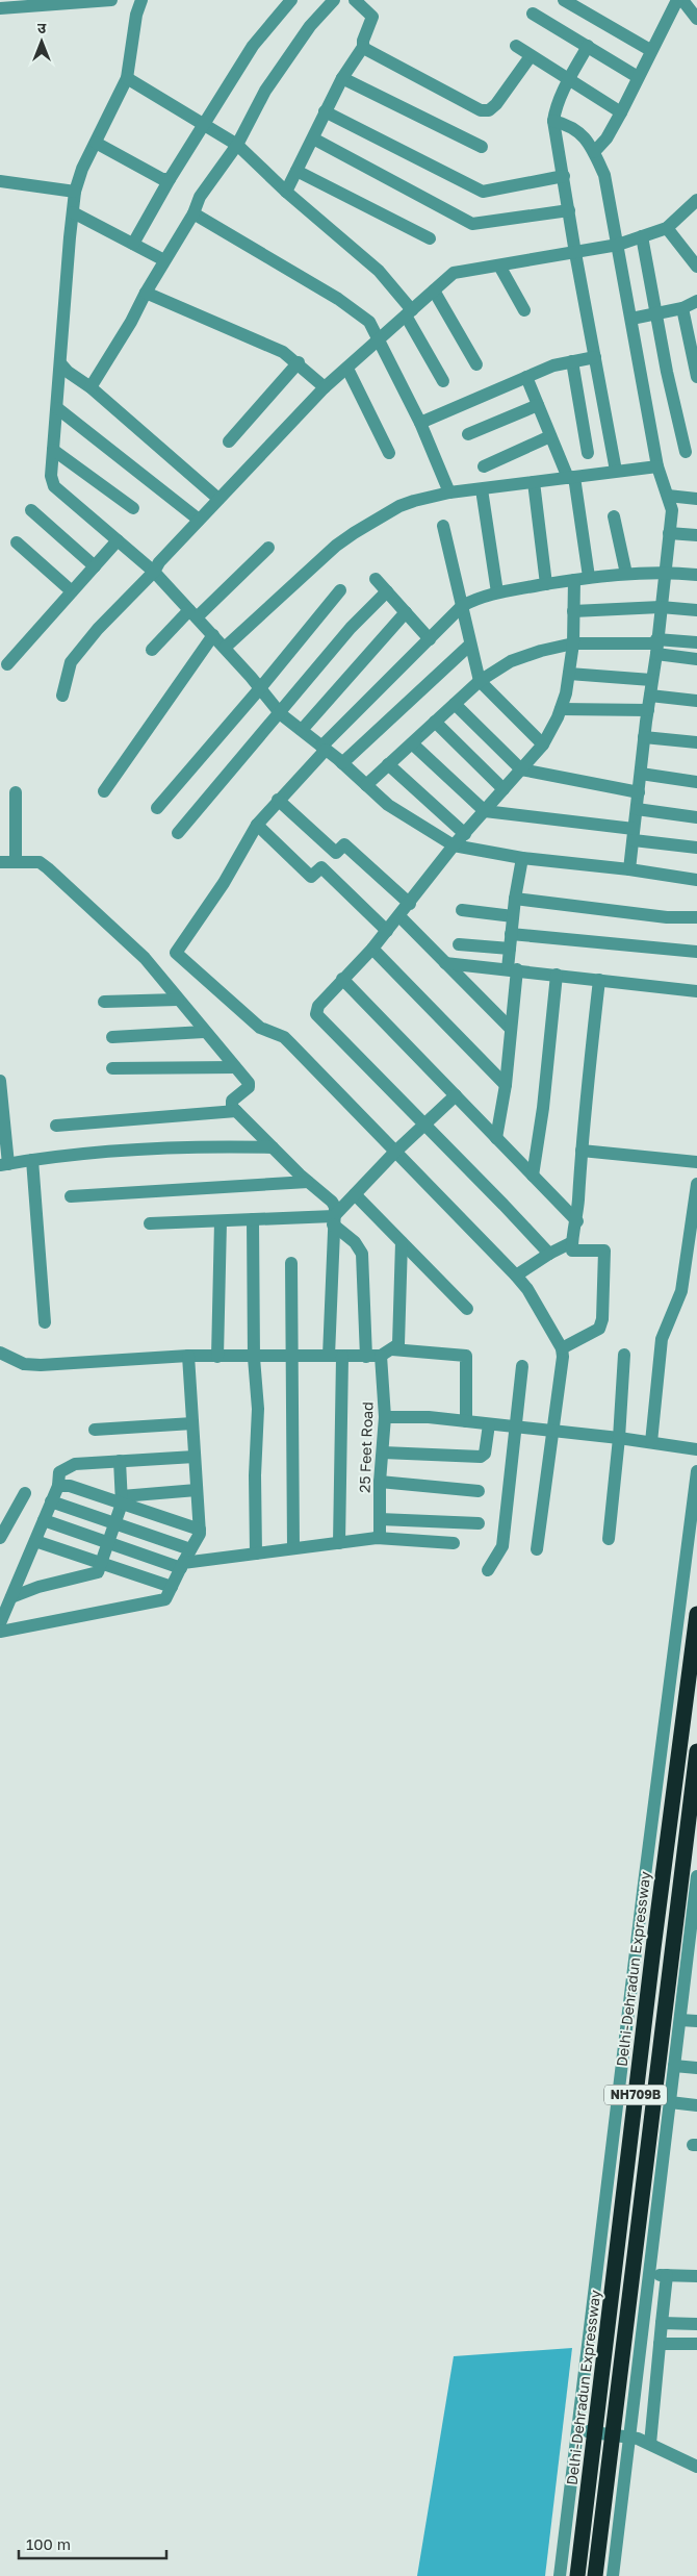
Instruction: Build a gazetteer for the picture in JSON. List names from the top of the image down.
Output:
{
  "streets": {
    "highway": ["Delhi-Dehradun Expressway", "NH709B"],
    "street": ["25 Feet Road"]
  },
  "scale_bar": "100 m",
  "north": "top"
}
